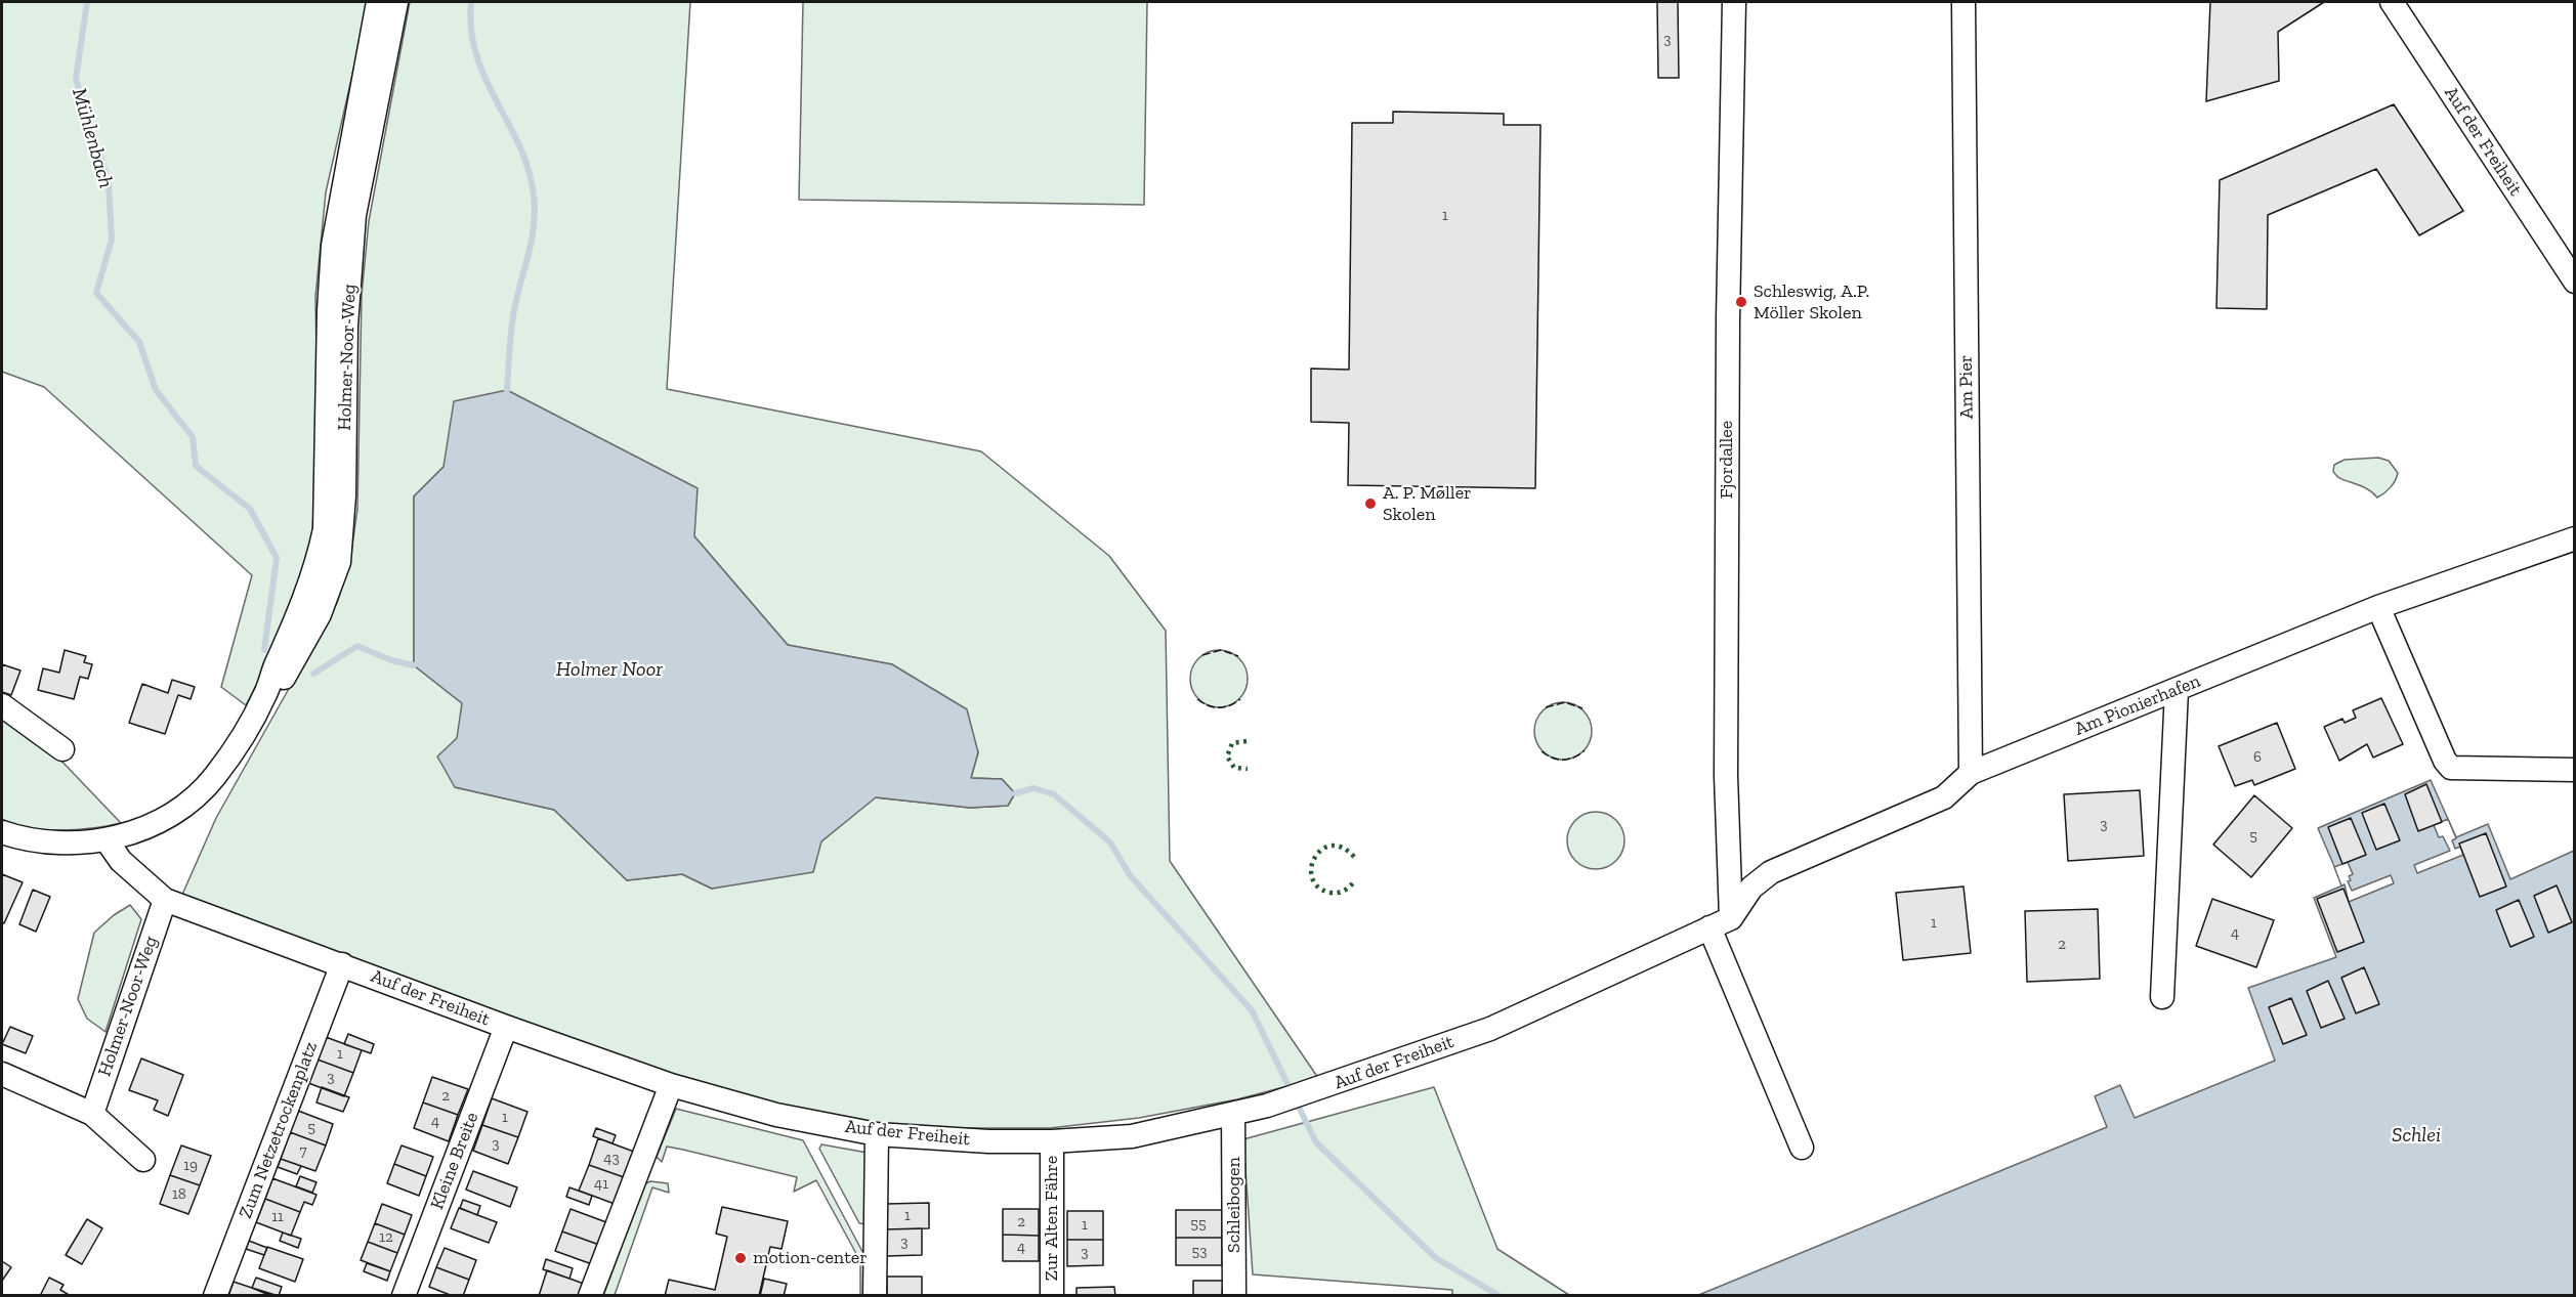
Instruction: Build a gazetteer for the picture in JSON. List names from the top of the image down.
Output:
{
  "streets": {
    "street": [
      "Auf der Freiheit",
      "Holmer-Noor-Weg",
      "Am Pier",
      "Fjordallee",
      "Am Pionierhafen",
      "Zum Netzetrockenplatz",
      "Kleine Breite",
      "Schleibogen",
      "Zur Alten Fähre"
    ]
  },
  "crossings": [
    ["Auf der Freiheit", "Holmer-Noor-Weg"],
    ["Auf der Freiheit", "Fjordallee"],
    ["Auf der Freiheit", "Am Pionierhafen"],
    ["Auf der Freiheit", "Zum Netzetrockenplatz"],
    ["Auf der Freiheit", "Kleine Breite"],
    ["Auf der Freiheit", "Schleibogen"],
    ["Auf der Freiheit", "Zur Alten Fähre"],
    ["Am Pier", "Am Pionierhafen"],
    ["Fjordallee", "Am Pionierhafen"]
  ],
  "water": ["Mühlenbach", "Holmer Noor", "Schlei"],
  "places": ["Schleswig, A.P. Möller Skolen", "A. P. Møller Skolen", "motion-center"],
  "house_numbers": [
    "3",
    "1",
    "6",
    "3",
    "5",
    "1",
    "4",
    "2",
    "1",
    "3",
    "2",
    "1",
    "4",
    "5",
    "3",
    "7",
    "43",
    "19",
    "41",
    "18",
    "1",
    "11",
    "2",
    "55",
    "1",
    "12",
    "3",
    "4",
    "53",
    "3"
  ]
}
